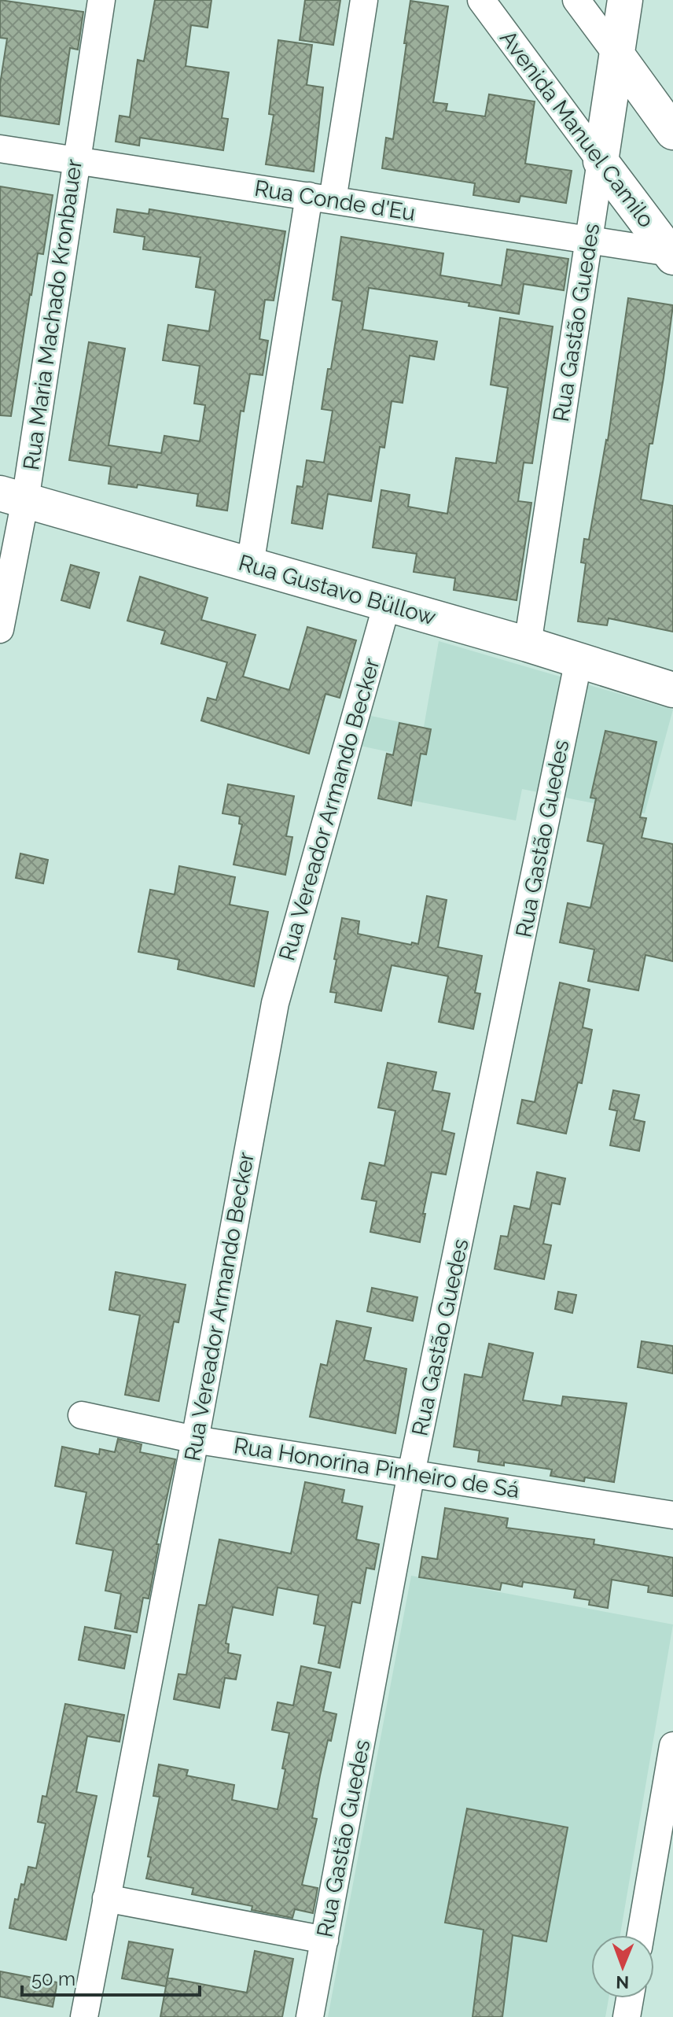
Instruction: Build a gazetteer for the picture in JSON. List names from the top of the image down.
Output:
{
  "streets": {
    "main road": ["Avenida Manuel Camilo", "Rua Gastão Guedes", "Rua Gustavo Büllow"],
    "street": [
      "Rua Conde d'Eu",
      "Rua Maria Machado Kronbauer",
      "Rua Vereador Armando Becker",
      "Rua Honorina Pinheiro de Sá"
    ]
  },
  "crossings": [
    ["Avenida Manuel Camilo", "Rua Conde d'Eu"],
    ["Avenida Manuel Camilo", "Rua Gastão Guedes"],
    ["Rua Conde d'Eu", "Rua Maria Machado Kronbauer"],
    ["Rua Conde d'Eu", "Rua Gastão Guedes"],
    ["Rua Maria Machado Kronbauer", "Rua Gustavo Büllow"],
    ["Rua Gastão Guedes", "Rua Gustavo Büllow"],
    ["Rua Gastão Guedes", "Rua Honorina Pinheiro de Sá"],
    ["Rua Gustavo Büllow", "Rua Vereador Armando Becker"],
    ["Rua Vereador Armando Becker", "Rua Honorina Pinheiro de Sá"]
  ],
  "scale_bar": "50 m",
  "north": "bottom"
}
